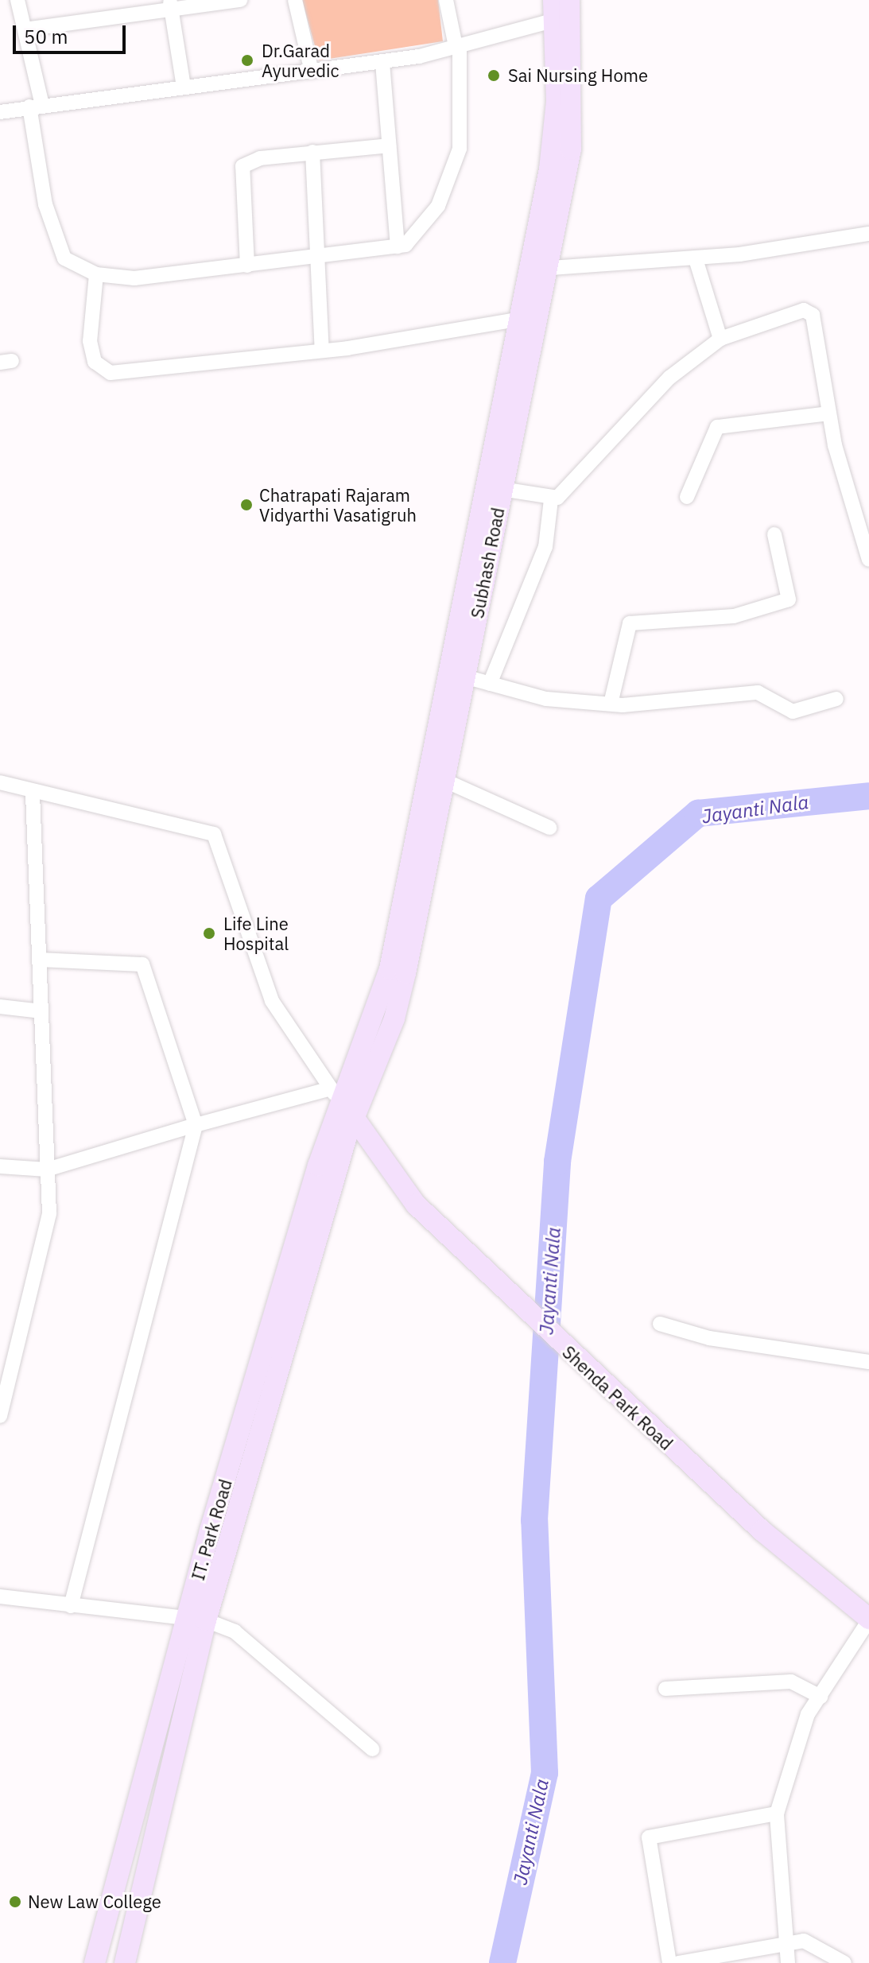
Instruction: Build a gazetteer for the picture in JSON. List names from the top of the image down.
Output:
{
  "streets": {
    "main road": ["Subhash Road", "Shenda Park Road", "IT. Park Road"]
  },
  "crossings": [
    ["Subhash Road", "Shenda Park Road"],
    ["Subhash Road", "IT. Park Road"],
    ["Shenda Park Road", "IT. Park Road"]
  ],
  "water": ["Jayanti Nala"],
  "places": [
    "Dr.Garad Ayurvedic",
    "Sai Nursing Home",
    "Chatrapati Rajaram Vidyarthi Vasatigruh",
    "Life Line Hospital",
    "New Law College"
  ],
  "scale_bar": "50 m"
}
